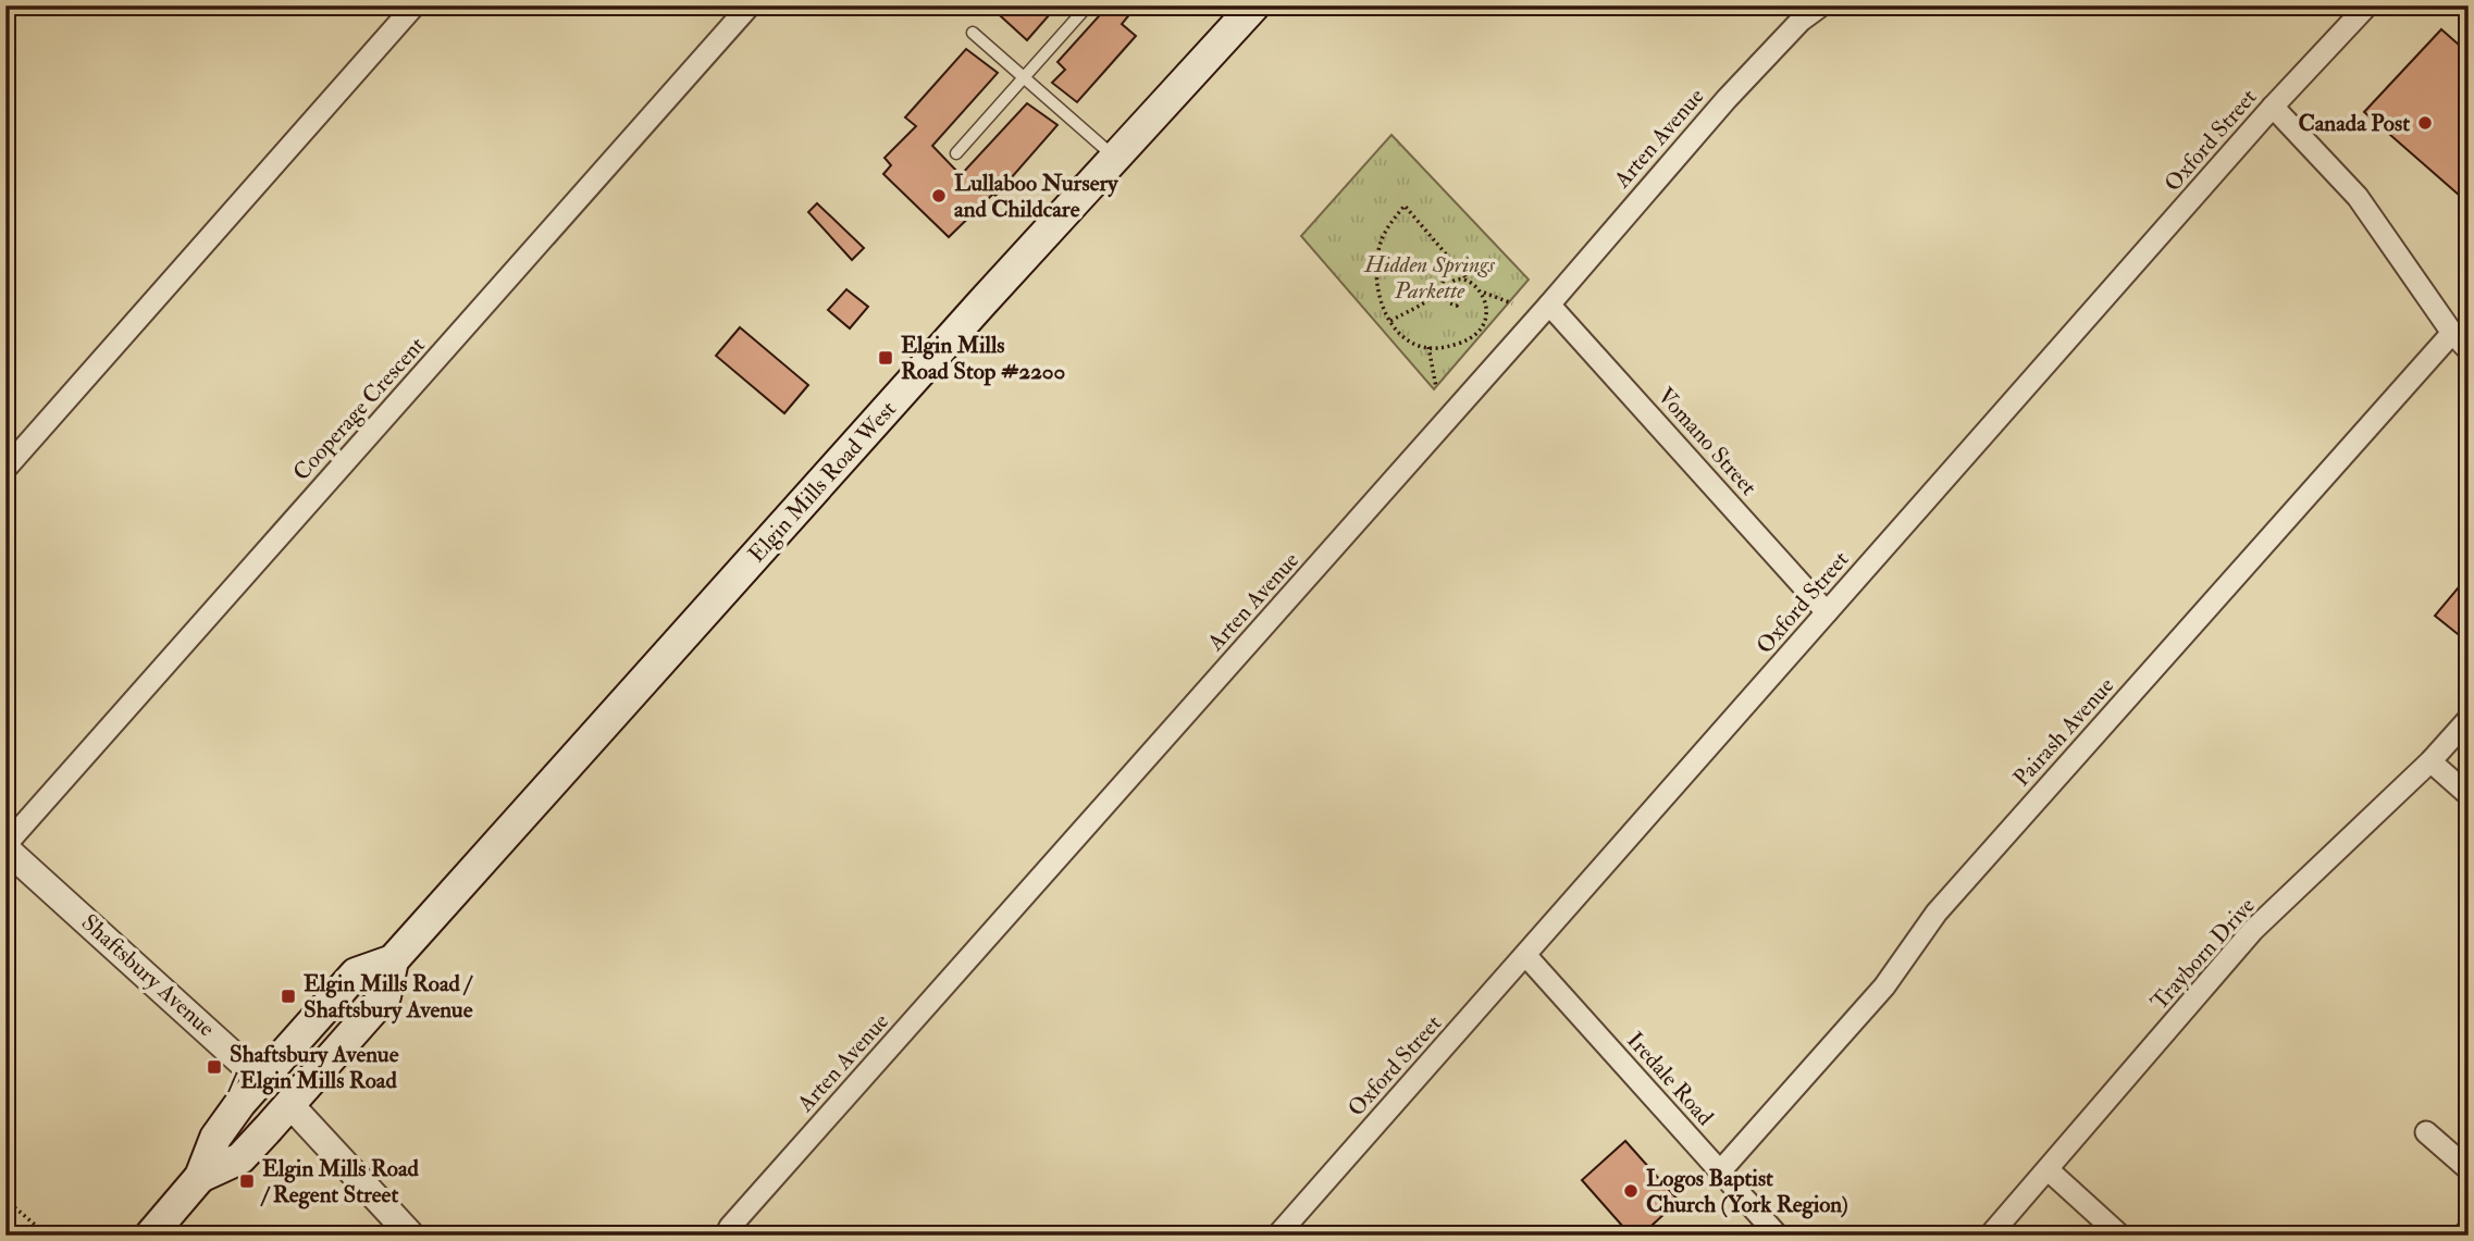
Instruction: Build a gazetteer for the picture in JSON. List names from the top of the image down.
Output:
{
  "streets": {
    "main road": ["Elgin Mills Road West"],
    "street": [
      "Arten Avenue",
      "Oxford Street",
      "Cooperage Crescent",
      "Vomano Street",
      "Pairash Avenue",
      "Trayborn Drive",
      "Shaftsbury Avenue",
      "Iredale Road"
    ]
  },
  "crossings": [
    ["Arten Avenue", "Vomano Street"],
    ["Oxford Street", "Vomano Street"],
    ["Oxford Street", "Iredale Road"],
    ["Cooperage Crescent", "Shaftsbury Avenue"],
    ["Elgin Mills Road West", "Shaftsbury Avenue"],
    ["Pairash Avenue", "Iredale Road"]
  ],
  "parks": ["Hidden Springs Parkette"],
  "places": {
    "other": ["Canada Post", "Lullaboo Nursery and Childcare", "Logos Baptist Church (York Region)"],
    "transit": [
      "Elgin Mills Road Stop #2200",
      "Elgin Mills Road / Shaftsbury Avenue",
      "Shaftsbury Avenue / Elgin Mills Road",
      "Elgin Mills Road / Regent Street"
    ]
  }
}
